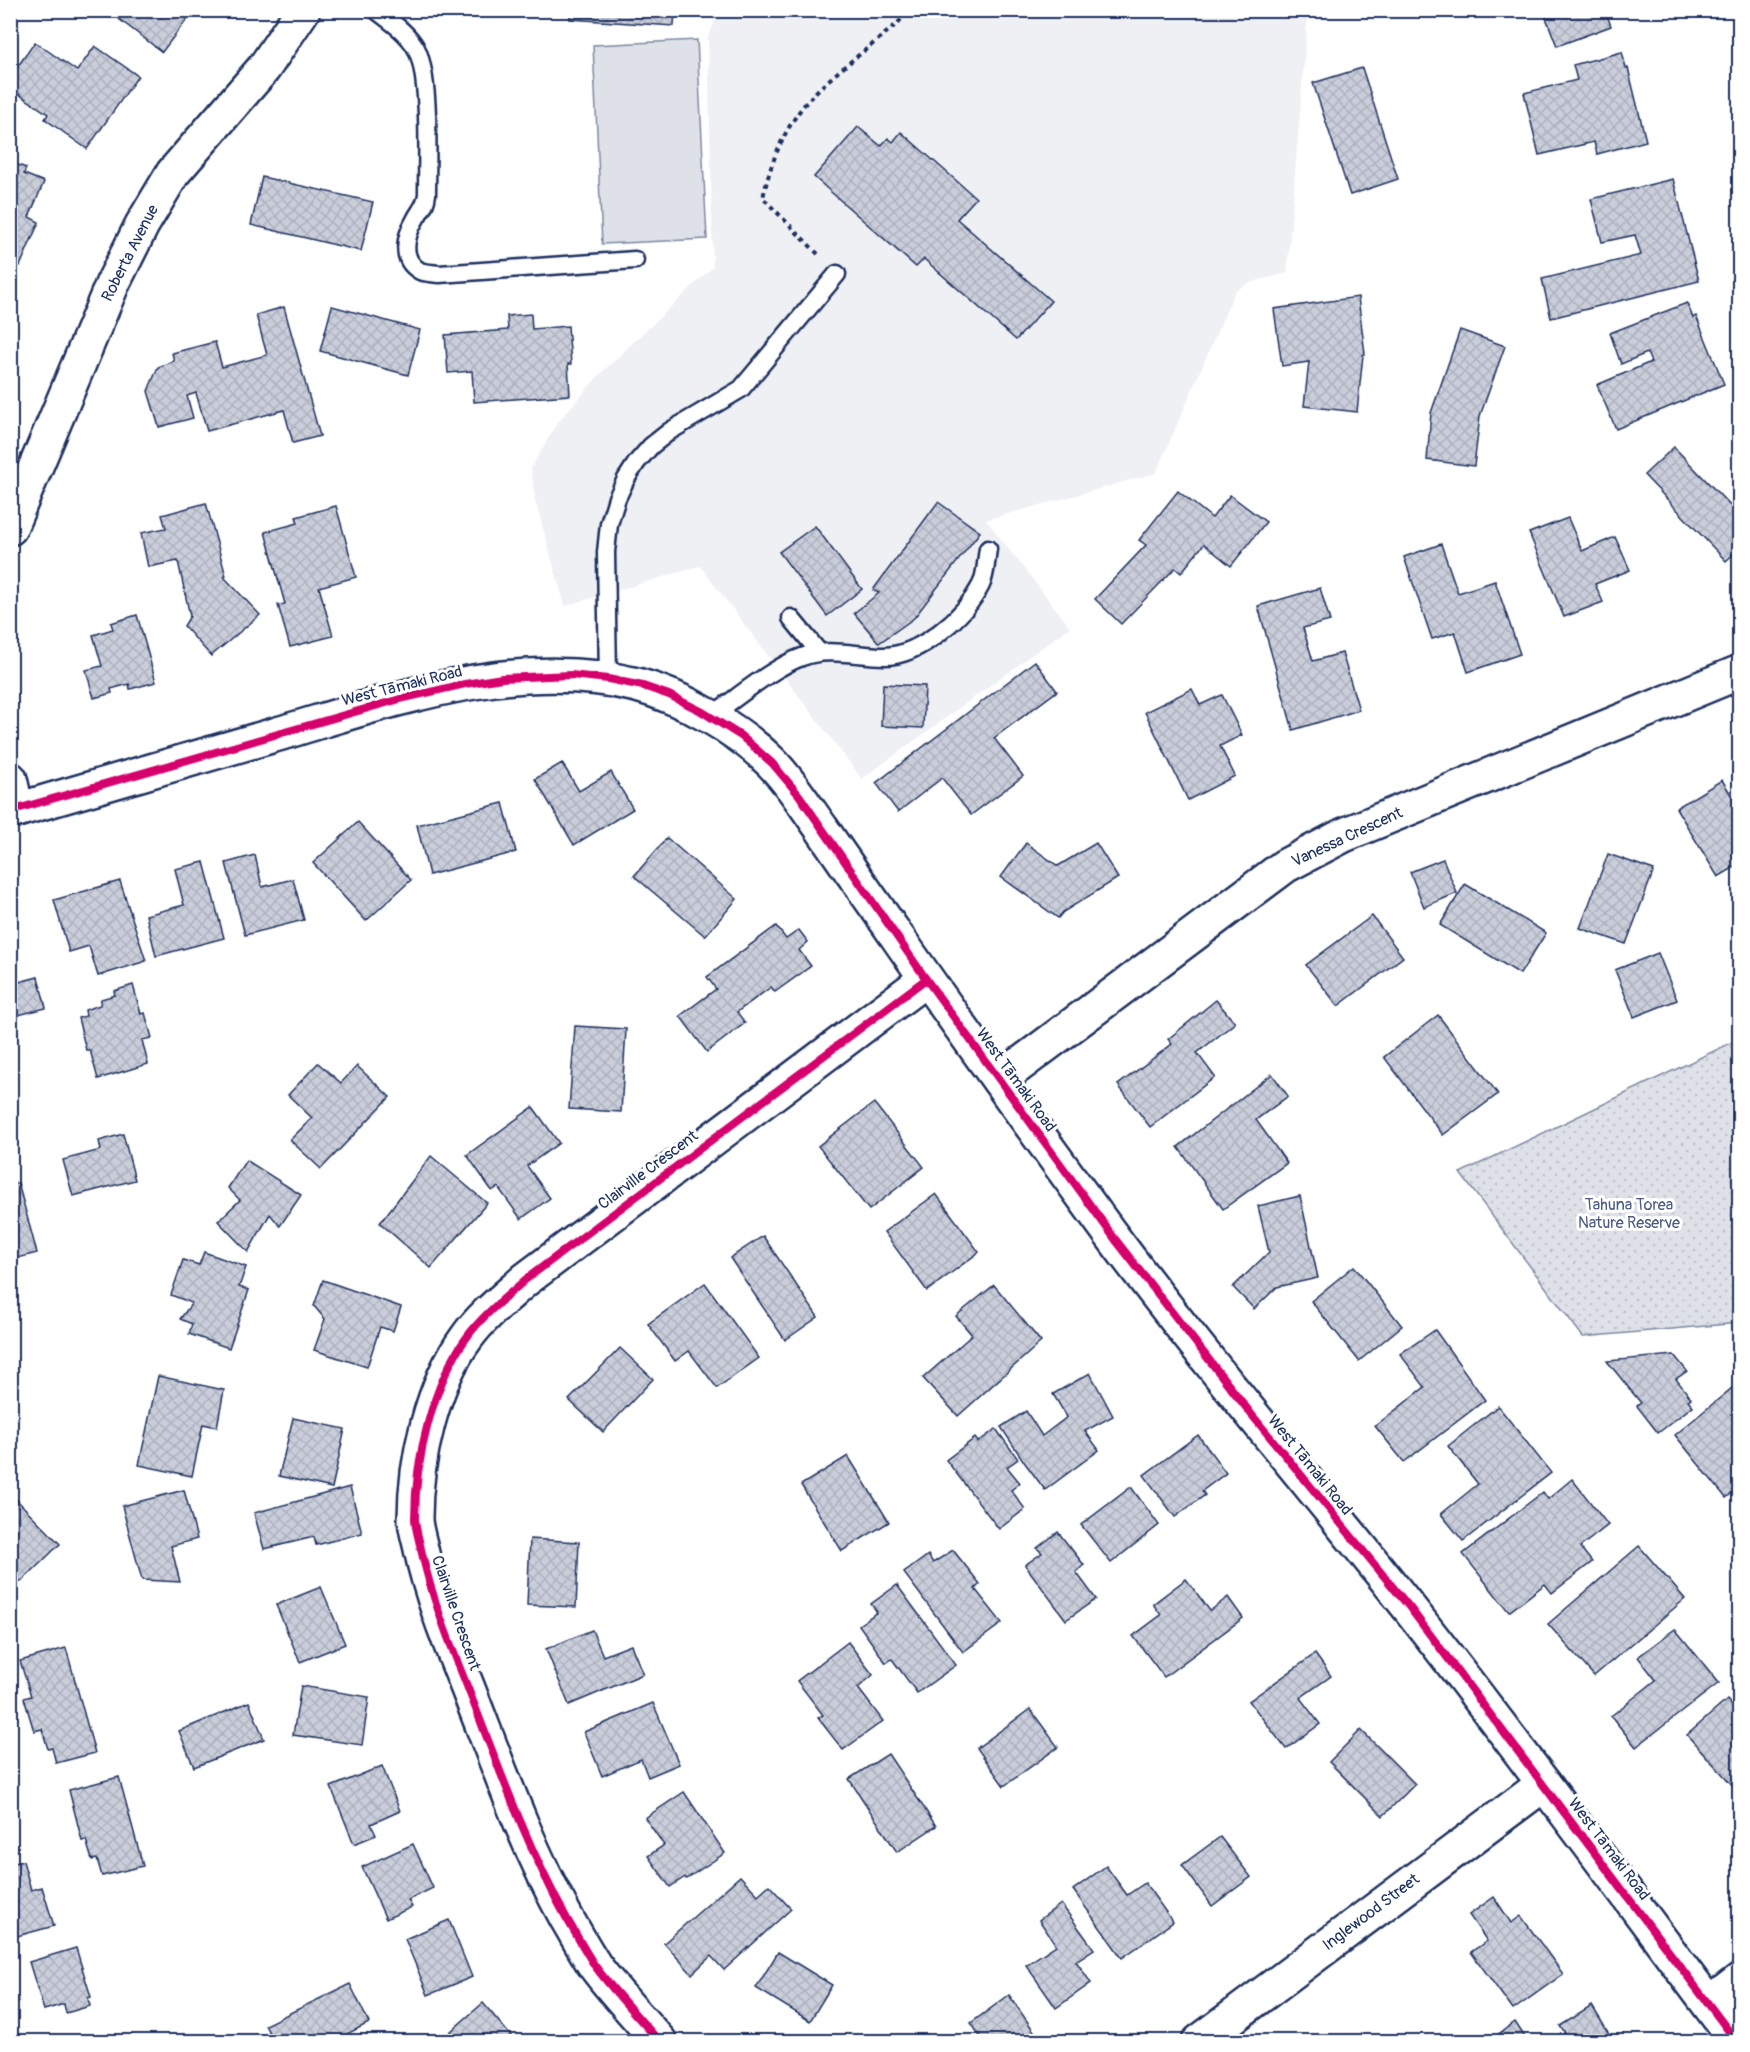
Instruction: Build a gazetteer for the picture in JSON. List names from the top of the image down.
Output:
{
  "streets": {
    "street": [
      "Roberta Avenue",
      "West Tāmaki Road",
      "Vanessa Crescent",
      "Clairville Crescent",
      "Inglewood Street"
    ]
  },
  "crossings": [
    ["West Tāmaki Road", "Vanessa Crescent"],
    ["West Tāmaki Road", "Clairville Crescent"],
    ["West Tāmaki Road", "Inglewood Street"]
  ],
  "parks": ["Tahuna Torea Nature Reserve"]
}
